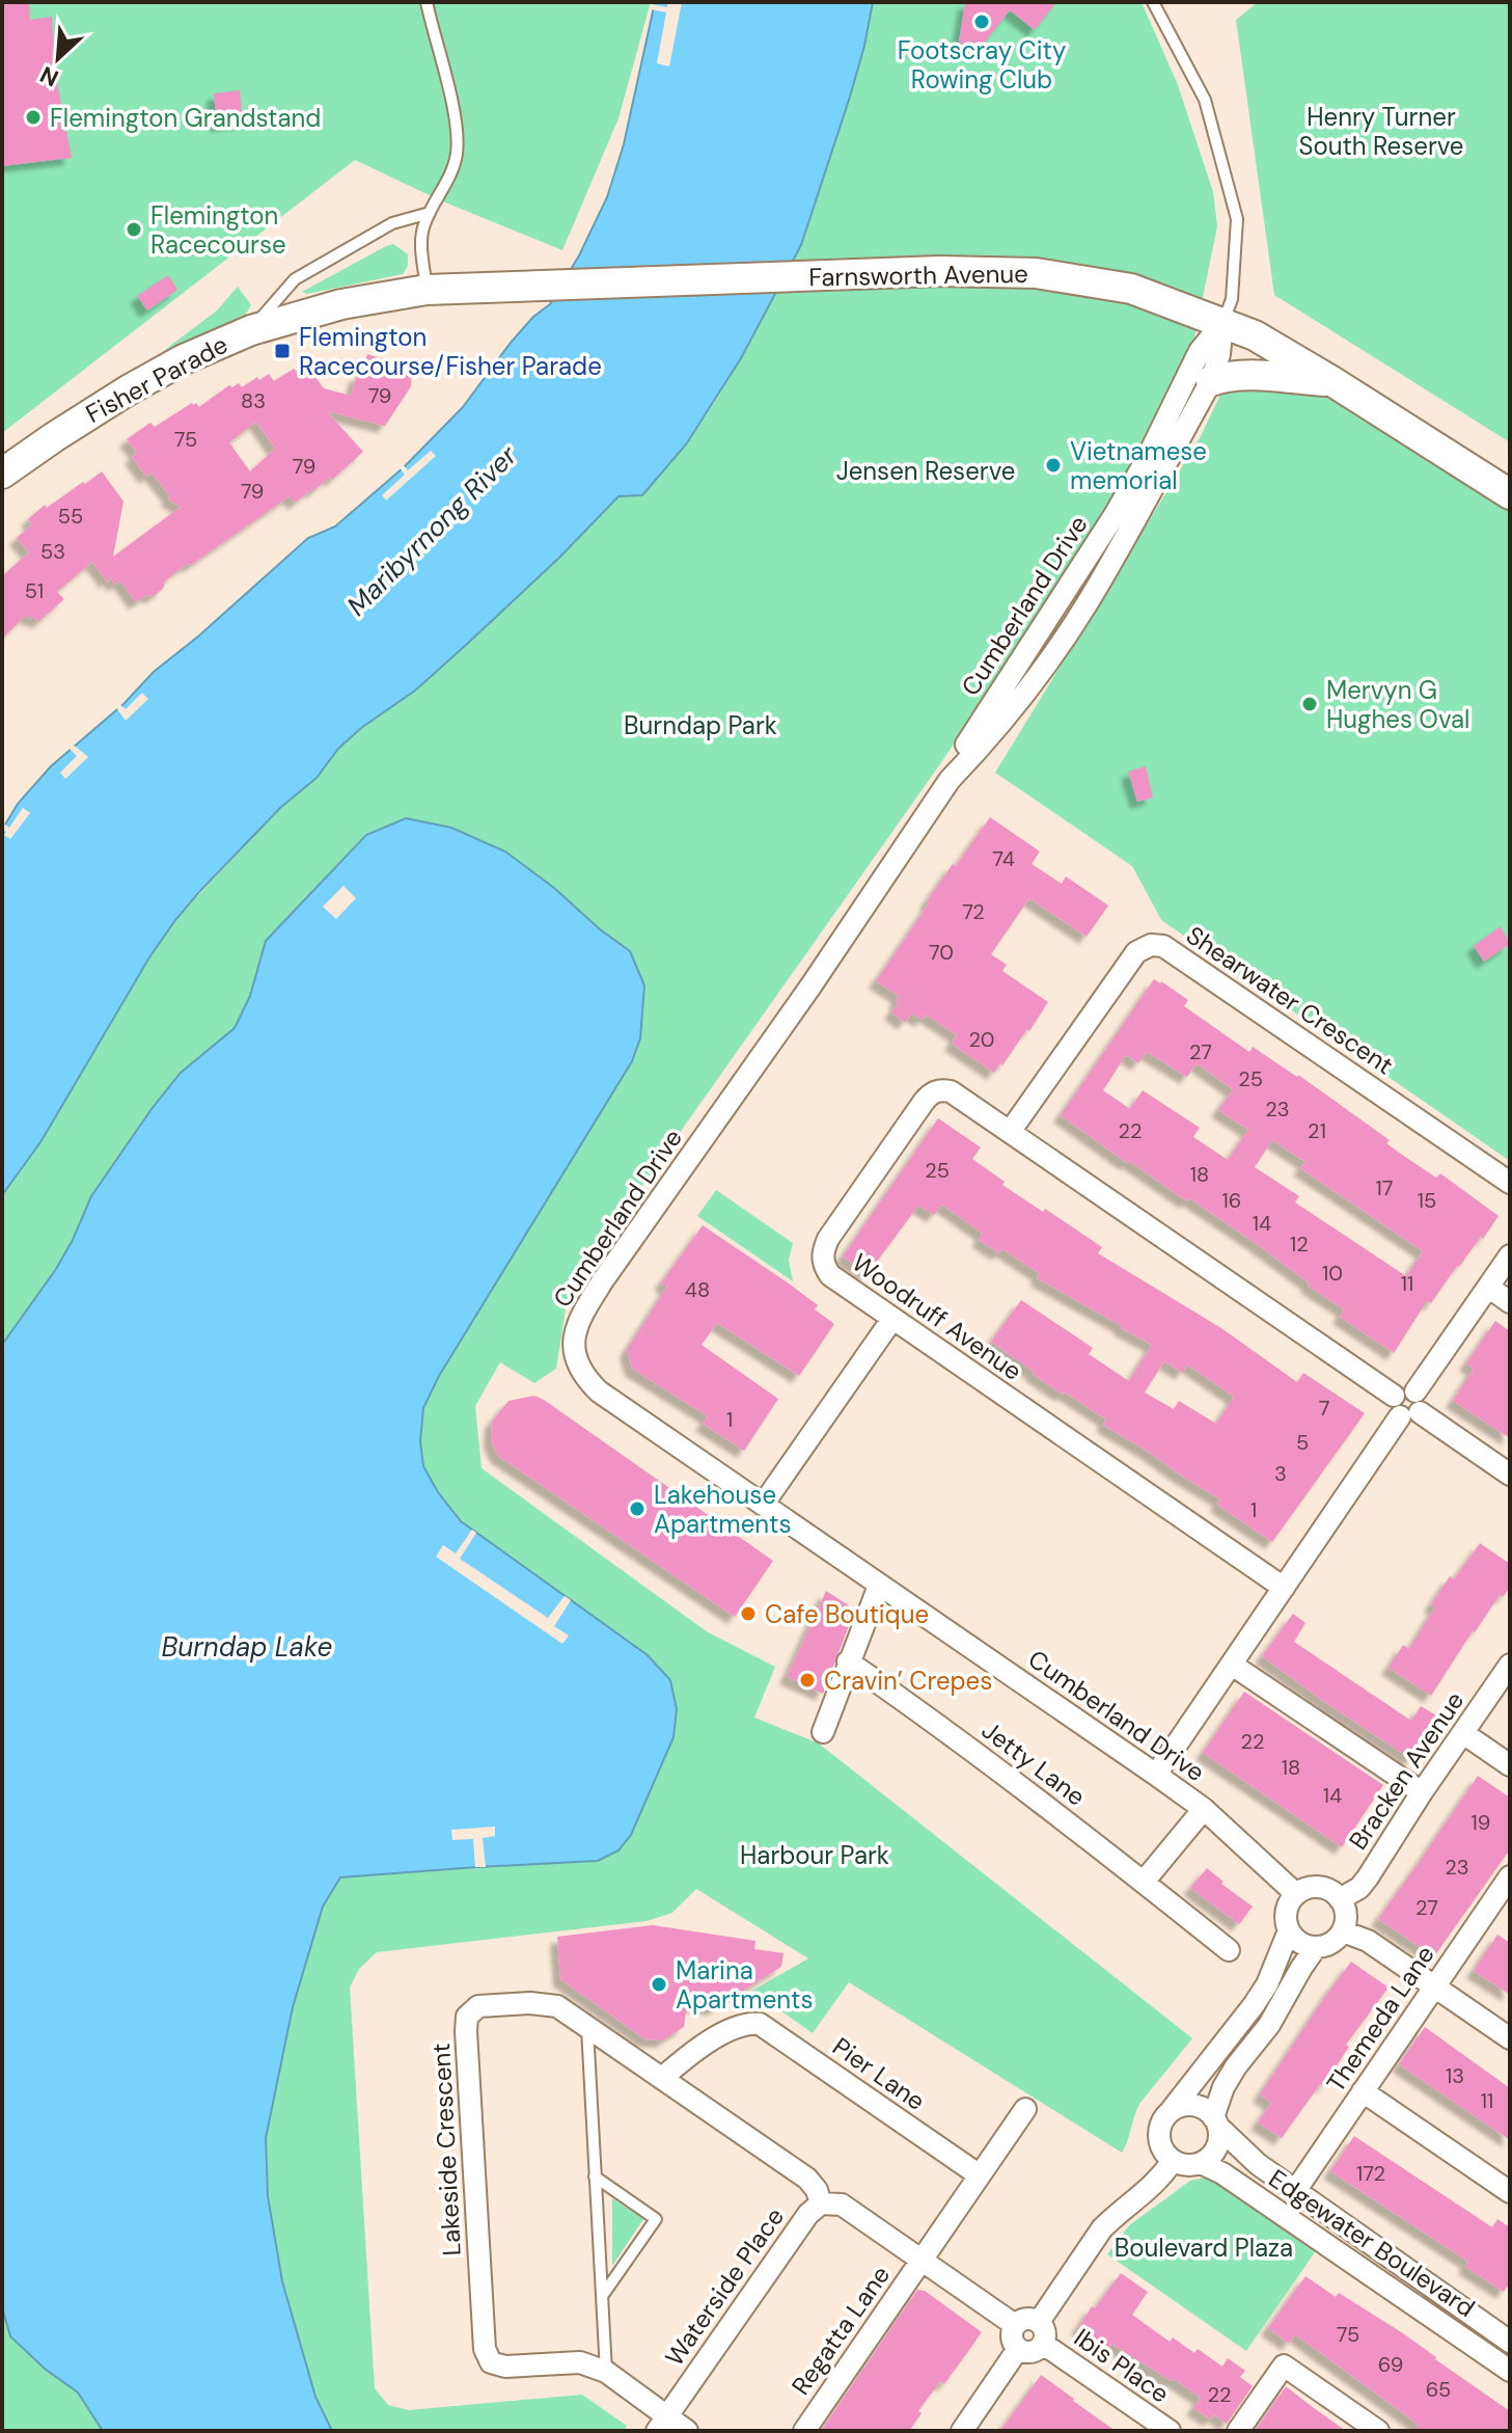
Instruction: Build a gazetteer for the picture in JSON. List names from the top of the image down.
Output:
{
  "streets": {
    "main road": ["Farnsworth Avenue", "Fisher Parade"],
    "street": [
      "Cumberland Drive",
      "Shearwater Crescent",
      "Woodruff Avenue",
      "Jetty Lane",
      "Bracken Avenue",
      "Themeda Lane",
      "Pier Lane",
      "Lakeside Crescent",
      "Edgewater Boulevard",
      "Waterside Place",
      "Regatta Lane",
      "Ibis Place"
    ]
  },
  "crossings": [
    ["Farnsworth Avenue", "Fisher Parade"],
    ["Farnsworth Avenue", "Cumberland Drive"],
    ["Cumberland Drive", "Bracken Avenue"],
    ["Shearwater Crescent", "Woodruff Avenue"],
    ["Themeda Lane", "Edgewater Boulevard"],
    ["Pier Lane", "Lakeside Crescent"],
    ["Lakeside Crescent", "Waterside Place"],
    ["Waterside Place", "Regatta Lane"],
    ["Waterside Place", "Ibis Place"]
  ],
  "water": ["Maribyrnong River", "Burndap Lake"],
  "parks": [
    "Henry Turner South Reserve",
    "Jensen Reserve",
    "Burndap Park",
    "Harbour Park",
    "Boulevard Plaza"
  ],
  "places": {
    "other": [
      "Footscray City Rowing Club",
      "Flemington Grandstand",
      "Flemington Racecourse",
      "Vietnamese memorial",
      "Mervyn G Hughes Oval",
      "Lakehouse Apartments",
      "Cafe Boutique",
      "Cravin’ Crepes",
      "Marina Apartments"
    ],
    "transit": ["Flemington Racecourse/Fisher Parade"]
  },
  "house_numbers": [
    "79",
    "83",
    "75",
    "79",
    "79",
    "55",
    "53",
    "51",
    "74",
    "72",
    "70",
    "20",
    "27",
    "25",
    "23",
    "22",
    "21",
    "25",
    "18",
    "17",
    "16",
    "15",
    "14",
    "12",
    "10",
    "11",
    "48",
    "7",
    "1",
    "5",
    "3",
    "1",
    "22",
    "18",
    "14",
    "19",
    "23",
    "27",
    "13",
    "11",
    "172",
    "75",
    "69",
    "65",
    "22"
  ],
  "north": "bottom left"
}
